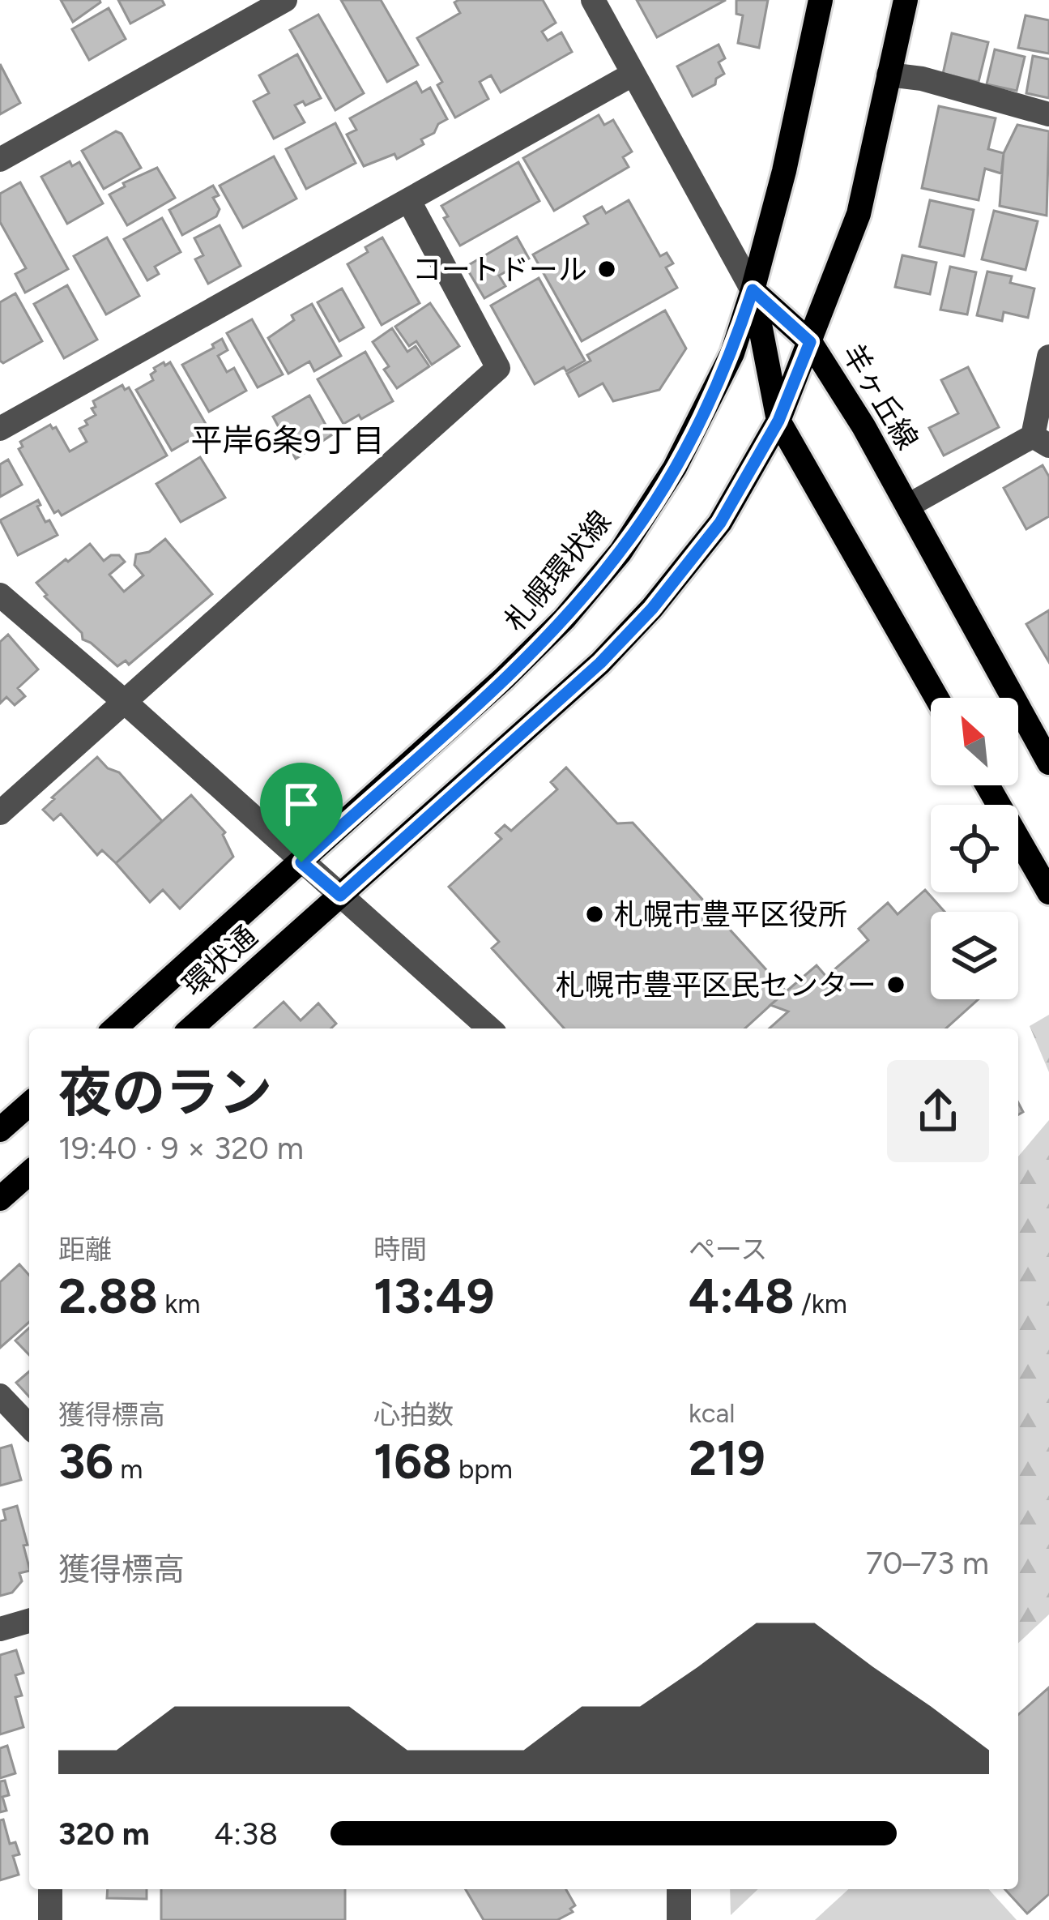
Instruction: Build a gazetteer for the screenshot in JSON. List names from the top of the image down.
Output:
{
  "streets": {
    "main road": ["羊ヶ丘線", "札幌環状線", "環状通"]
  },
  "crossings": [
    ["羊ヶ丘線", "札幌環状線"]
  ],
  "districts": ["平岸6条9丁目"],
  "places": ["コートドール", "札幌市豊平区役所", "札幌市豊平区民センター"],
  "north": "top left",
  "page": {
    "heading": ["夜のラン", "19:40 · 9 × 320 m"],
    "stats": [
      ["距離", "2.88 km"],
      ["時間", "13:49"],
      ["ペース", "4:48 /km"],
      ["獲得標高", "36 m"],
      ["心拍数", "168 bpm"],
      ["kcal", "219"]
    ],
    "chart": ["獲得標高", "70–73 m"],
    "list": [
      {
        "name": "320 m",
        "note": "4:38"
      }
    ]
  }
}
